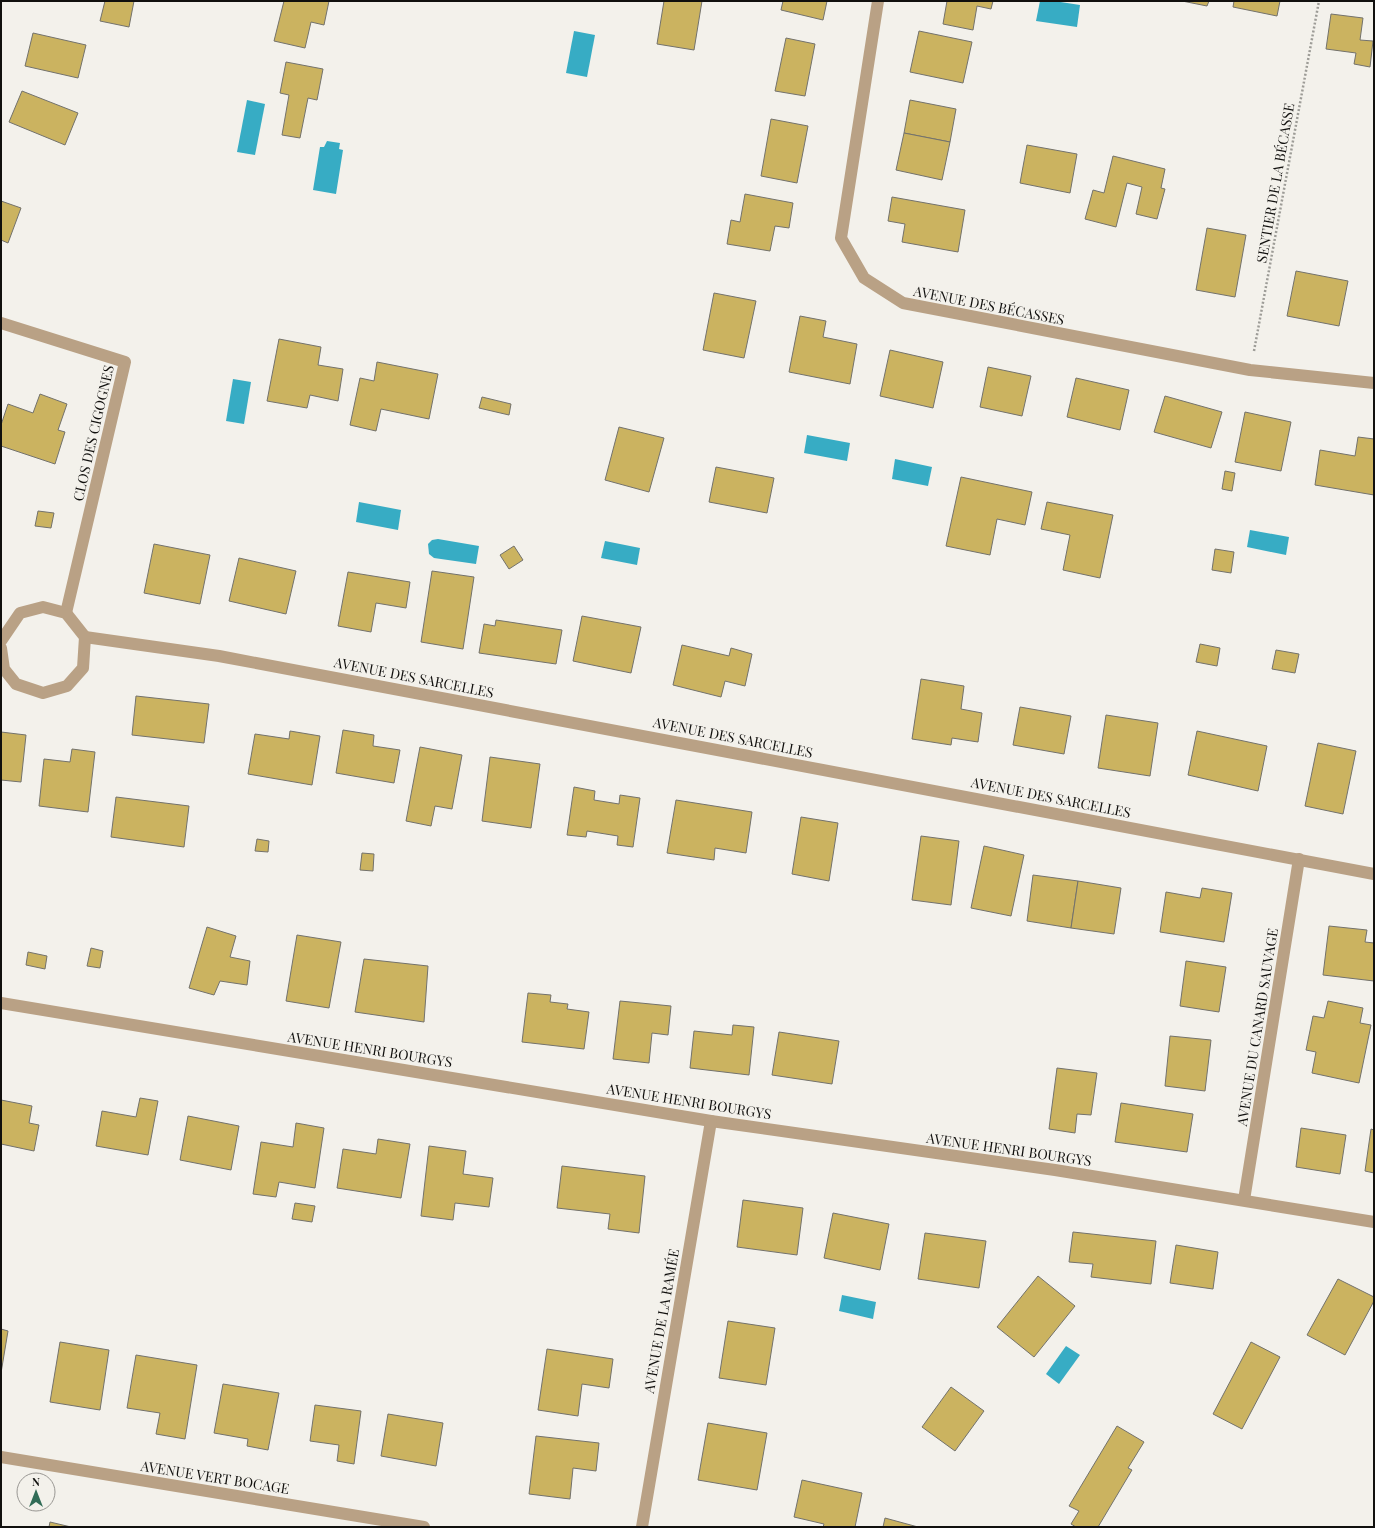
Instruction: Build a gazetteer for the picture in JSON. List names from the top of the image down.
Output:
{
  "streets": {
    "street": [
      "AVENUE DES BÉCASSES",
      "CLOS DES CIGOGNES",
      "AVENUE DES SARCELLES",
      "AVENUE DU CANARD SAUVAGE",
      "AVENUE HENRI BOURGYS",
      "AVENUE DE LA RAMÉE",
      "AVENUE VERT BOCAGE"
    ],
    "path": ["SENTIER DE LA BÉCASSE"]
  },
  "crossings": [
    ["SENTIER DE LA BÉCASSE", "AVENUE DES BÉCASSES"],
    ["AVENUE DES SARCELLES", "AVENUE DU CANARD SAUVAGE"],
    ["AVENUE DU CANARD SAUVAGE", "AVENUE HENRI BOURGYS"],
    ["AVENUE HENRI BOURGYS", "AVENUE DE LA RAMÉE"]
  ],
  "north": "top"
}
